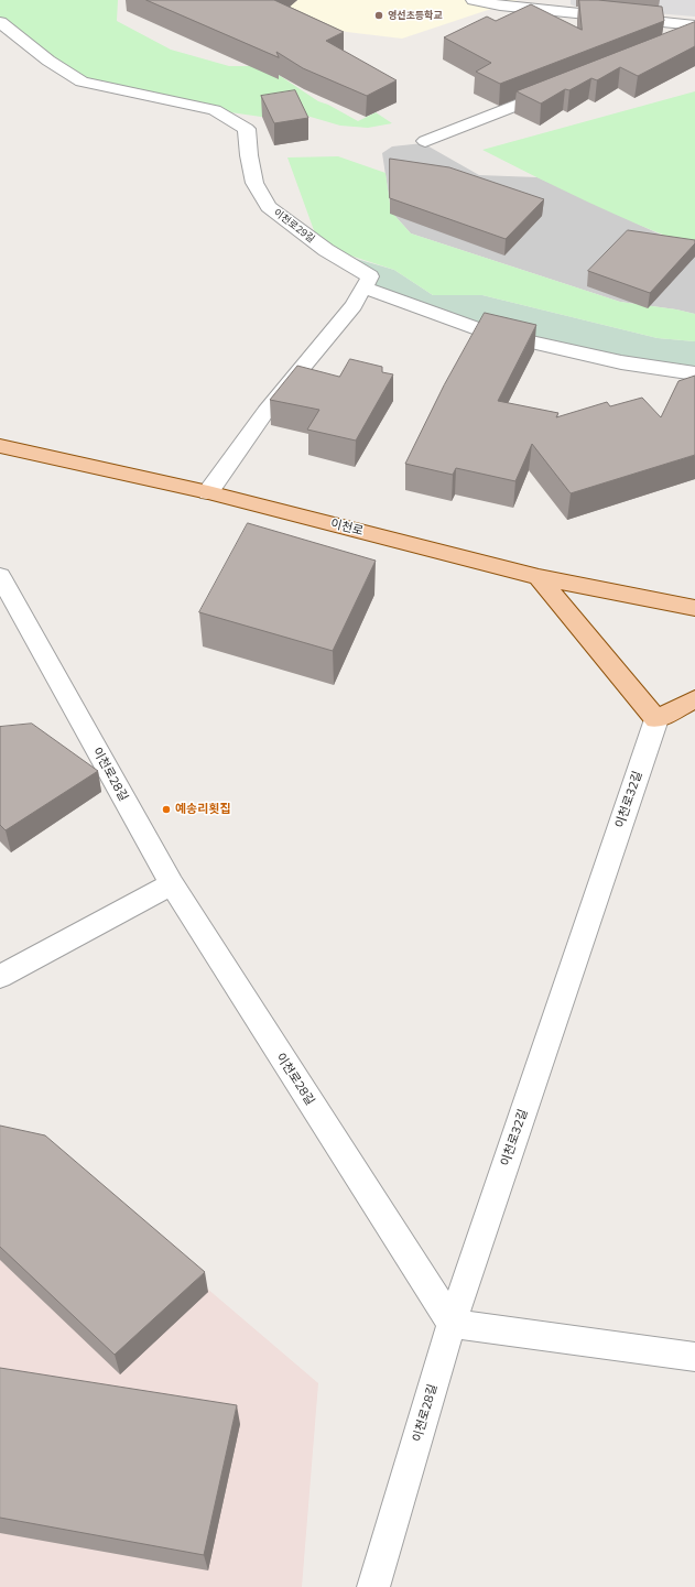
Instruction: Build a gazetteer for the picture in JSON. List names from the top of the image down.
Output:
{
  "streets": {
    "main road": ["이천로"],
    "street": ["이천로29길", "이천로28길", "이천로32길"]
  },
  "crossings": [
    ["이천로28길", "이천로32길"]
  ],
  "places": ["영선초등학교", "예송리횟집"]
}
